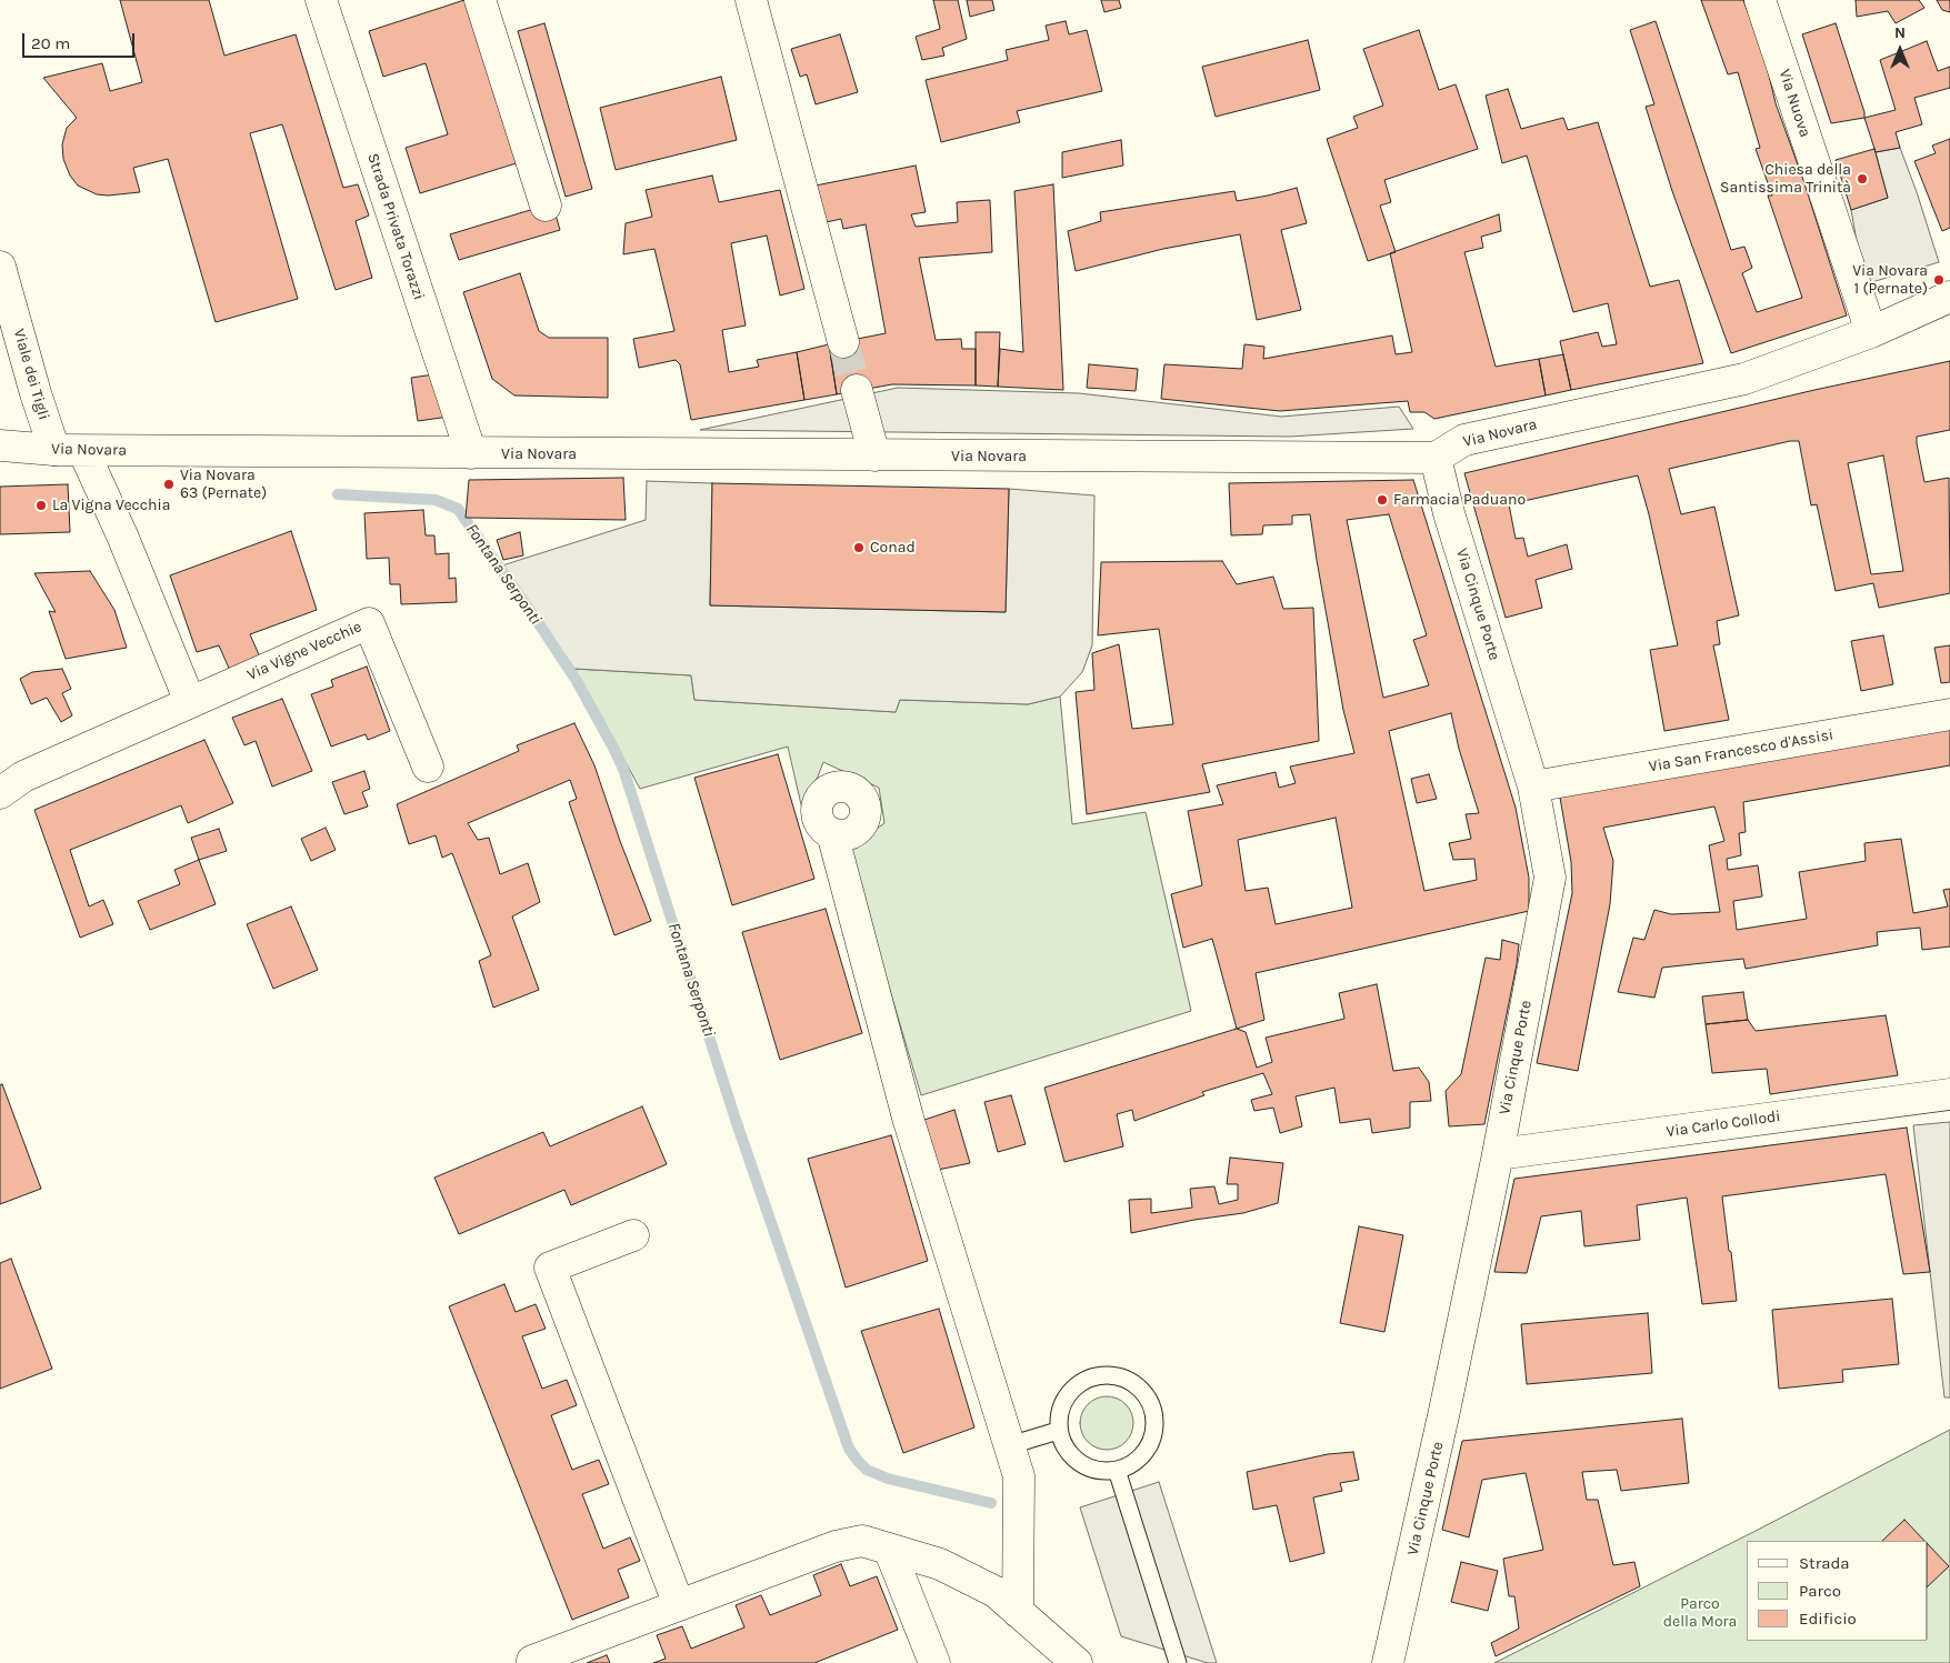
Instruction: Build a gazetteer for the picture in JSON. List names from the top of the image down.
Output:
{
  "streets": {
    "street": [
      "Via Nuova",
      "Strada Privata Torazzi",
      "Viale dei Tigli",
      "Via Novara",
      "Via Cinque Porte",
      "Via Vigne Vecchie",
      "Via San Francesco d'Assisi",
      "Via Carlo Collodi"
    ]
  },
  "crossings": [
    ["Via Nuova", "Via Novara"],
    ["Strada Privata Torazzi", "Via Novara"],
    ["Viale dei Tigli", "Via Novara"],
    ["Via Novara", "Via Cinque Porte"],
    ["Via Cinque Porte", "Via San Francesco d'Assisi"],
    ["Via Cinque Porte", "Via Carlo Collodi"]
  ],
  "water": ["Fontana Serponti"],
  "parks": ["Parco della Mora"],
  "places": [
    "Chiesa della Santissima Trinità",
    "Via Novara 1 (Pernate)",
    "Via Novara 63 (Pernate)",
    "Farmacia Paduano",
    "La Vigna Vecchia",
    "Conad"
  ],
  "legend": ["Strada", "Parco", "Edificio"],
  "scale_bar": "20 m",
  "north": "top"
}
